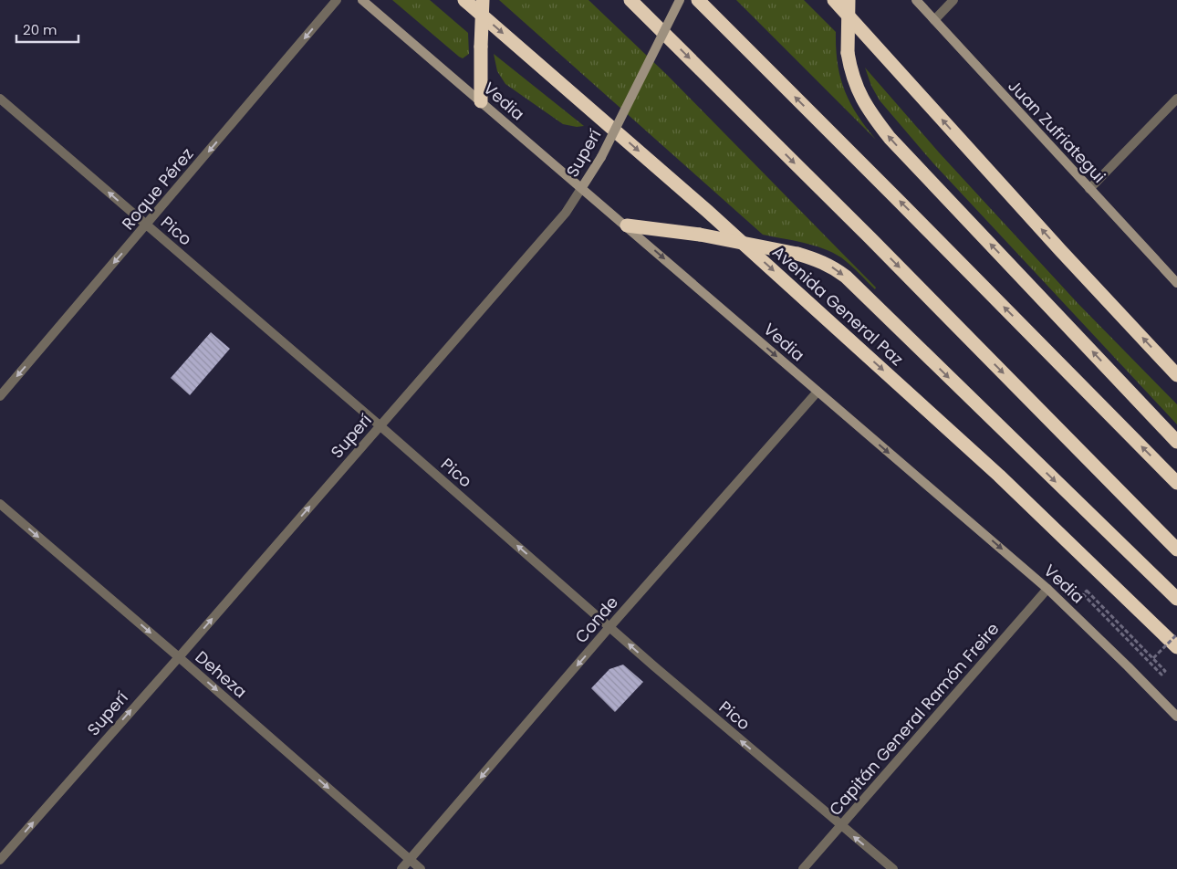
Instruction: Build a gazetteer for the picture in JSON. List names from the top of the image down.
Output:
{
  "streets": {
    "highway": ["Avenida General Paz"],
    "street": [
      "Vedia",
      "Juan Zufriategui",
      "Superí",
      "Roque Pérez",
      "Pico",
      "Conde",
      "Deheza",
      "Capitán General Ramón Freire"
    ]
  },
  "crossings": [
    ["Vedia", "Superí"],
    ["Vedia", "Conde"],
    ["Vedia", "Capitán General Ramón Freire"],
    ["Superí", "Pico"],
    ["Superí", "Deheza"],
    ["Roque Pérez", "Pico"],
    ["Pico", "Conde"],
    ["Pico", "Capitán General Ramón Freire"],
    ["Conde", "Deheza"]
  ],
  "one_way": [
    "Vedia",
    "Superí",
    "Roque Pérez",
    "Pico",
    "Conde",
    "Deheza"
  ],
  "scale_bar": "20 m"
}
